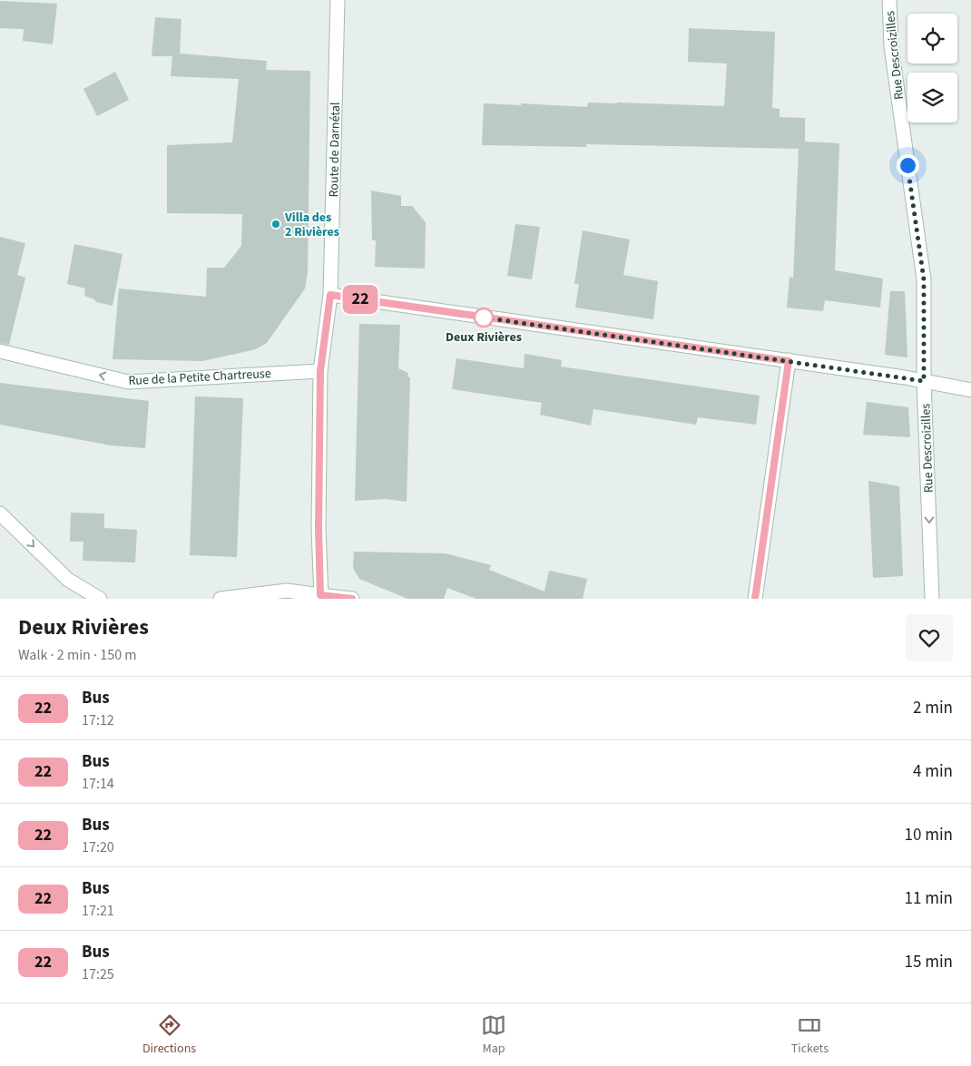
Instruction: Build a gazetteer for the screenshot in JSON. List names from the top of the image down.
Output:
{
  "streets": {
    "street": ["Rue Descroizilles", "Route de Darnétal", "Rue de la Petite Chartreuse"]
  },
  "crossings": [
    ["Route de Darnétal", "Rue de la Petite Chartreuse"]
  ],
  "one_way": ["Rue Descroizilles", "Rue de la Petite Chartreuse"],
  "places": ["Villa des 2 Rivières", "Deux Rivières"],
  "lines": ["bus line 22"],
  "page": {
    "on_map": "22",
    "heading": ["Deux Rivières", "Walk · 2 min · 150 m"],
    "list": [
      {
        "mark": "22",
        "name": "Bus",
        "note": "17:12",
        "value": "2 min"
      },
      {
        "mark": "22",
        "name": "Bus",
        "note": "17:14",
        "value": "4 min"
      },
      {
        "mark": "22",
        "name": "Bus",
        "note": "17:20",
        "value": "10 min"
      },
      {
        "mark": "22",
        "name": "Bus",
        "note": "17:21",
        "value": "11 min"
      },
      {
        "mark": "22",
        "name": "Bus",
        "note": "17:25",
        "value": "15 min"
      }
    ],
    "tabs": ["Directions", "Map", "Tickets"]
  }
}
